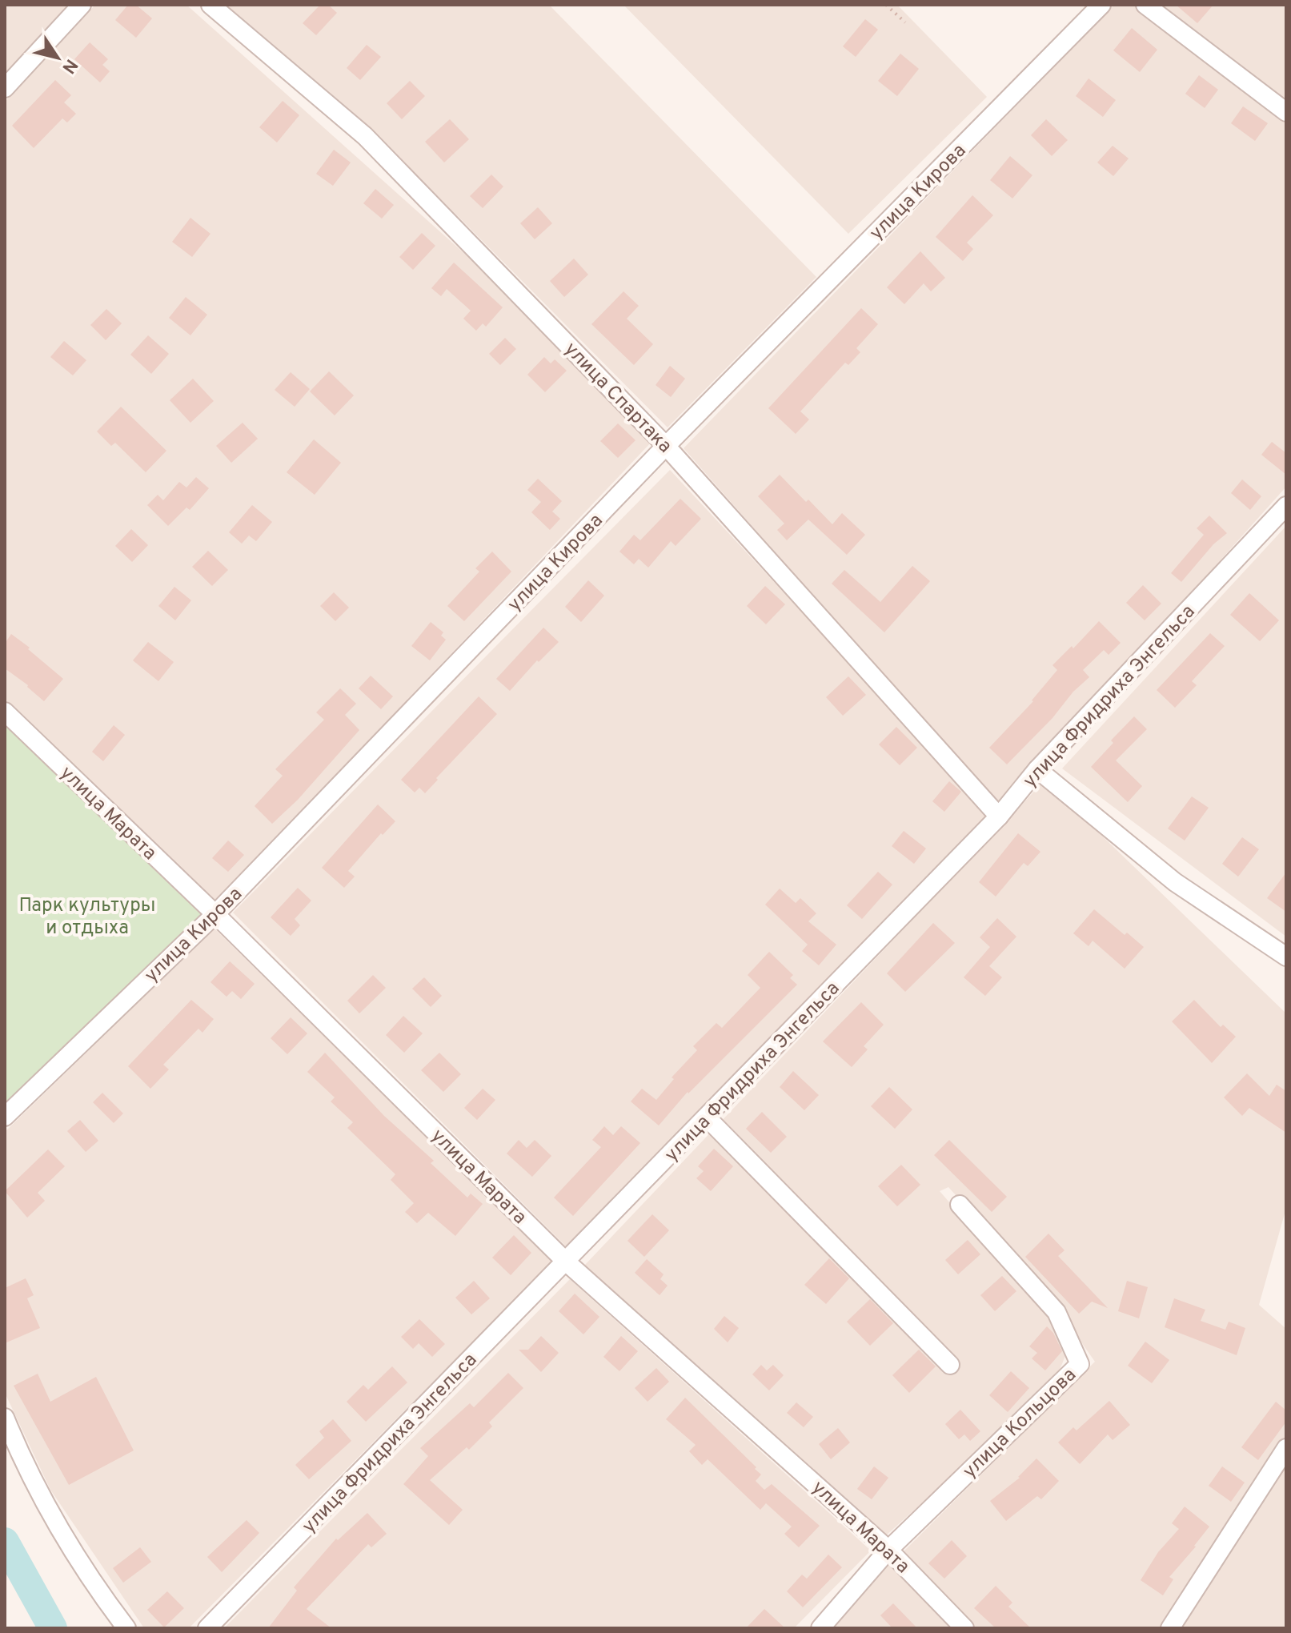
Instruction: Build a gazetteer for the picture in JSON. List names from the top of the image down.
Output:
{
  "streets": {
    "street": [
      "улица Кирова",
      "улица Спартака",
      "улица Фридриха Энгельса",
      "улица Марата",
      "улица Кольцова"
    ]
  },
  "crossings": [
    ["улица Кирова", "улица Спартака"],
    ["улица Кирова", "улица Марата"],
    ["улица Спартака", "улица Фридриха Энгельса"],
    ["улица Фридриха Энгельса", "улица Марата"],
    ["улица Марата", "улица Кольцова"]
  ],
  "parks": ["Парк культуры и отдыха"],
  "north": "bottom right"
}
